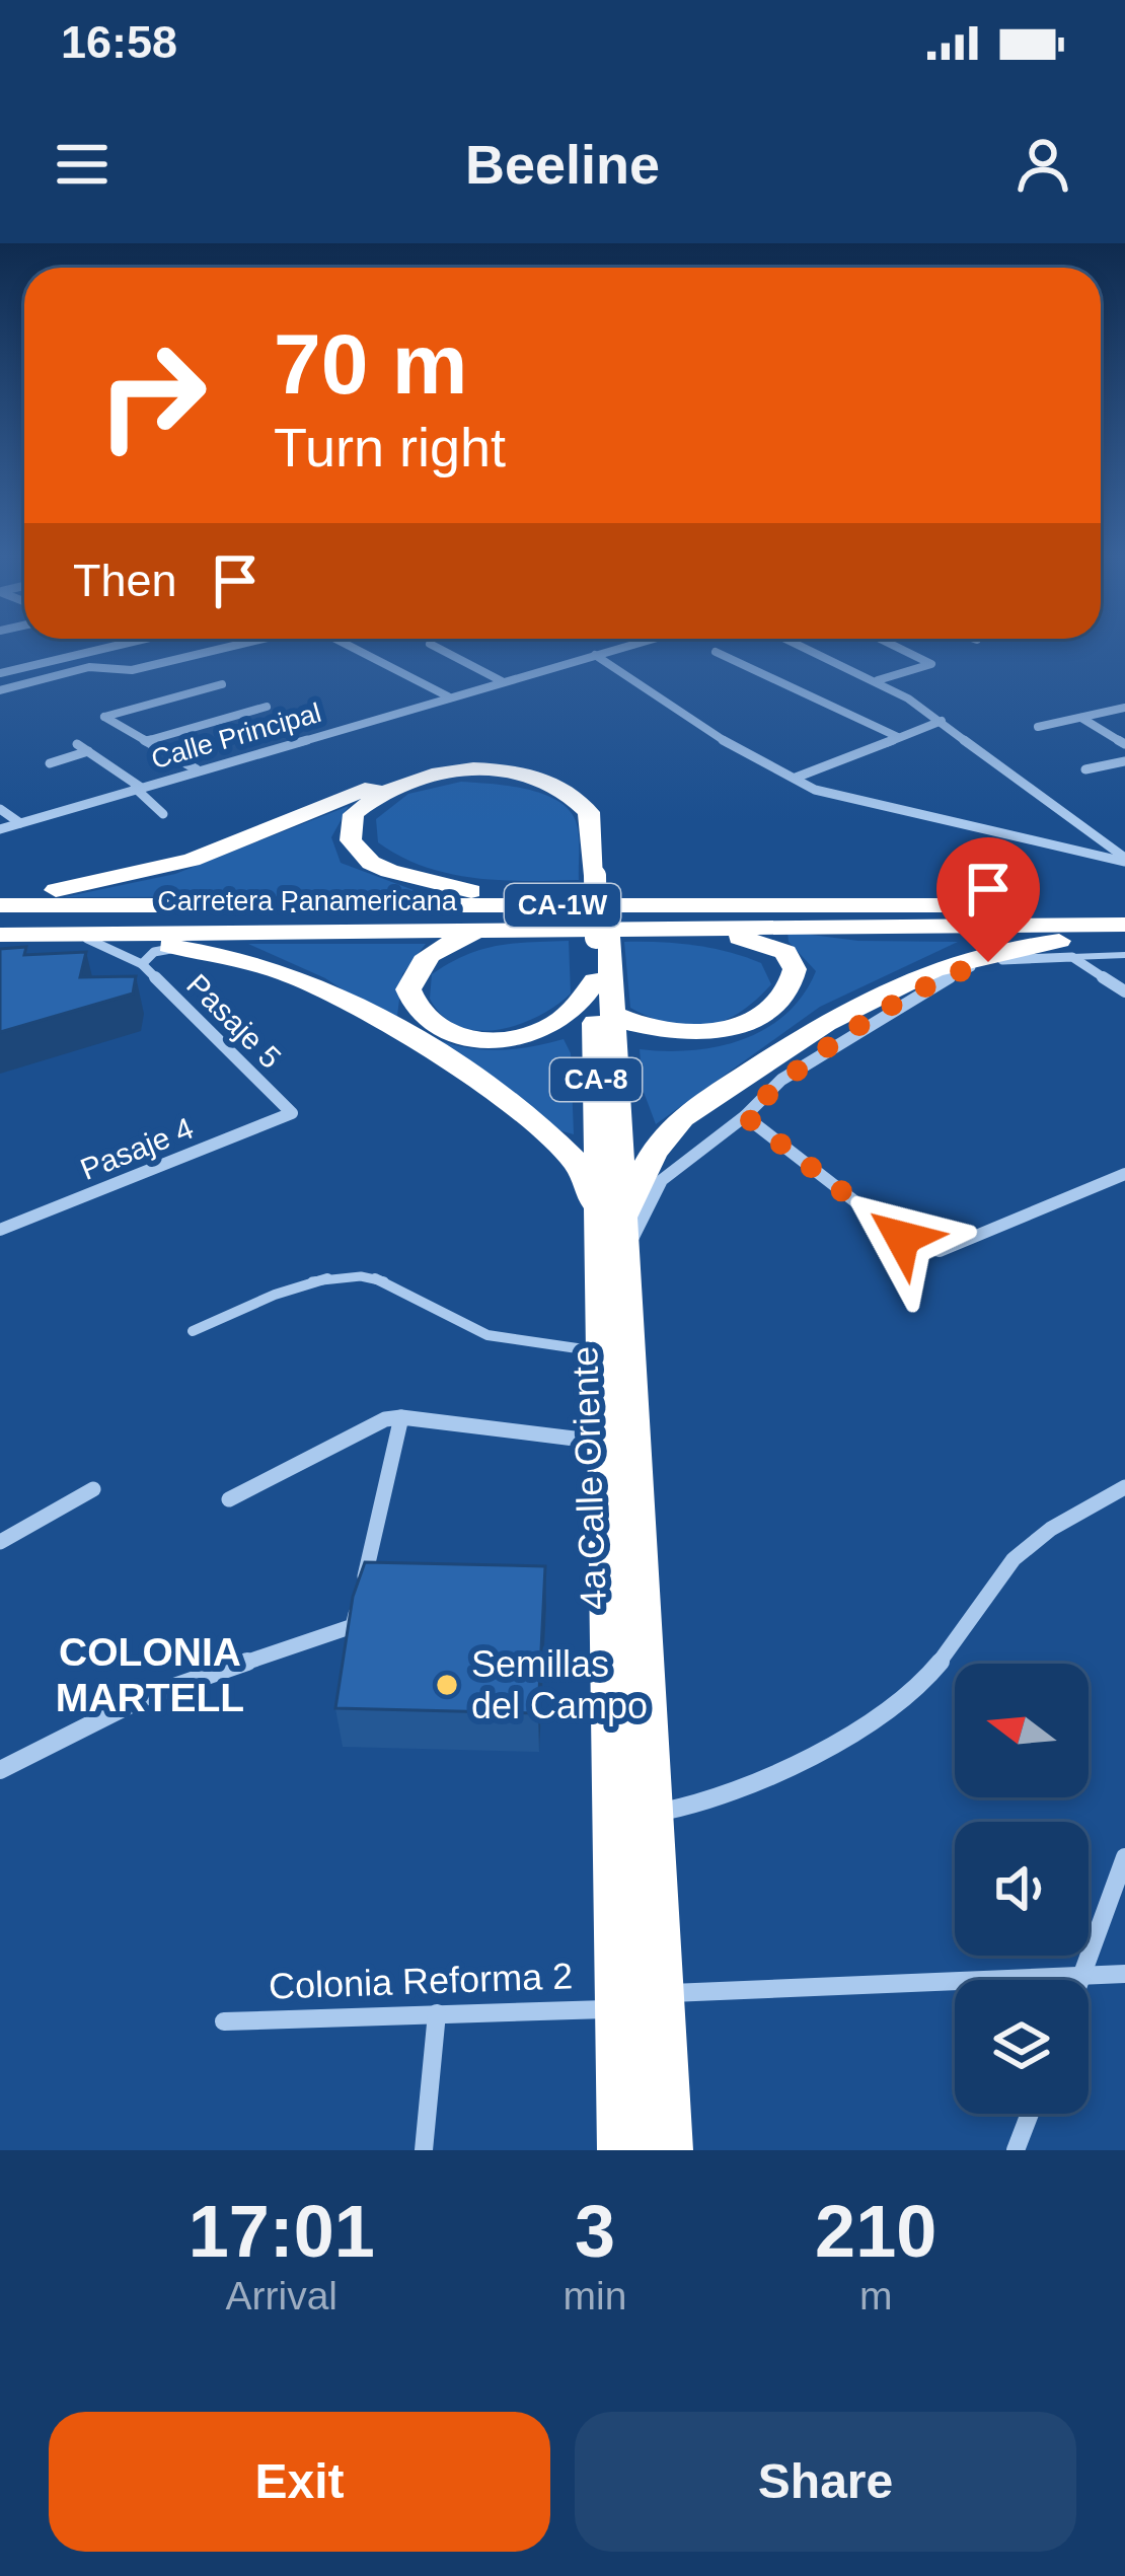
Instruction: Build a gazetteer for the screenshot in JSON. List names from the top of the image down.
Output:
{
  "streets": {
    "highway": [
      "Carretera Panamericana",
      "CA-1W",
      "CA-8",
      "4a Calle Oriente"
    ],
    "street": [
      "Calle Principal",
      "Pasaje 5",
      "Pasaje 4",
      "Colonia Reforma 2"
    ]
  },
  "crossings": [
    ["Carretera Panamericana", "4a Calle Oriente"],
    ["Pasaje 5", "Pasaje 4"],
    ["4a Calle Oriente", "Colonia Reforma 2"]
  ],
  "districts": ["COLONIA MARTELL"],
  "places": ["Semillas del Campo"],
  "north": "left",
  "page": {
    "status": "16:58",
    "header": "Beeline",
    "turn": ["70 m", "Turn right"],
    "then": "Then",
    "eta": [
      "17:01",
      "Arrival",
      "3",
      "min",
      "210",
      "m"
    ],
    "buttons": ["Exit", "Share"]
  }
}
